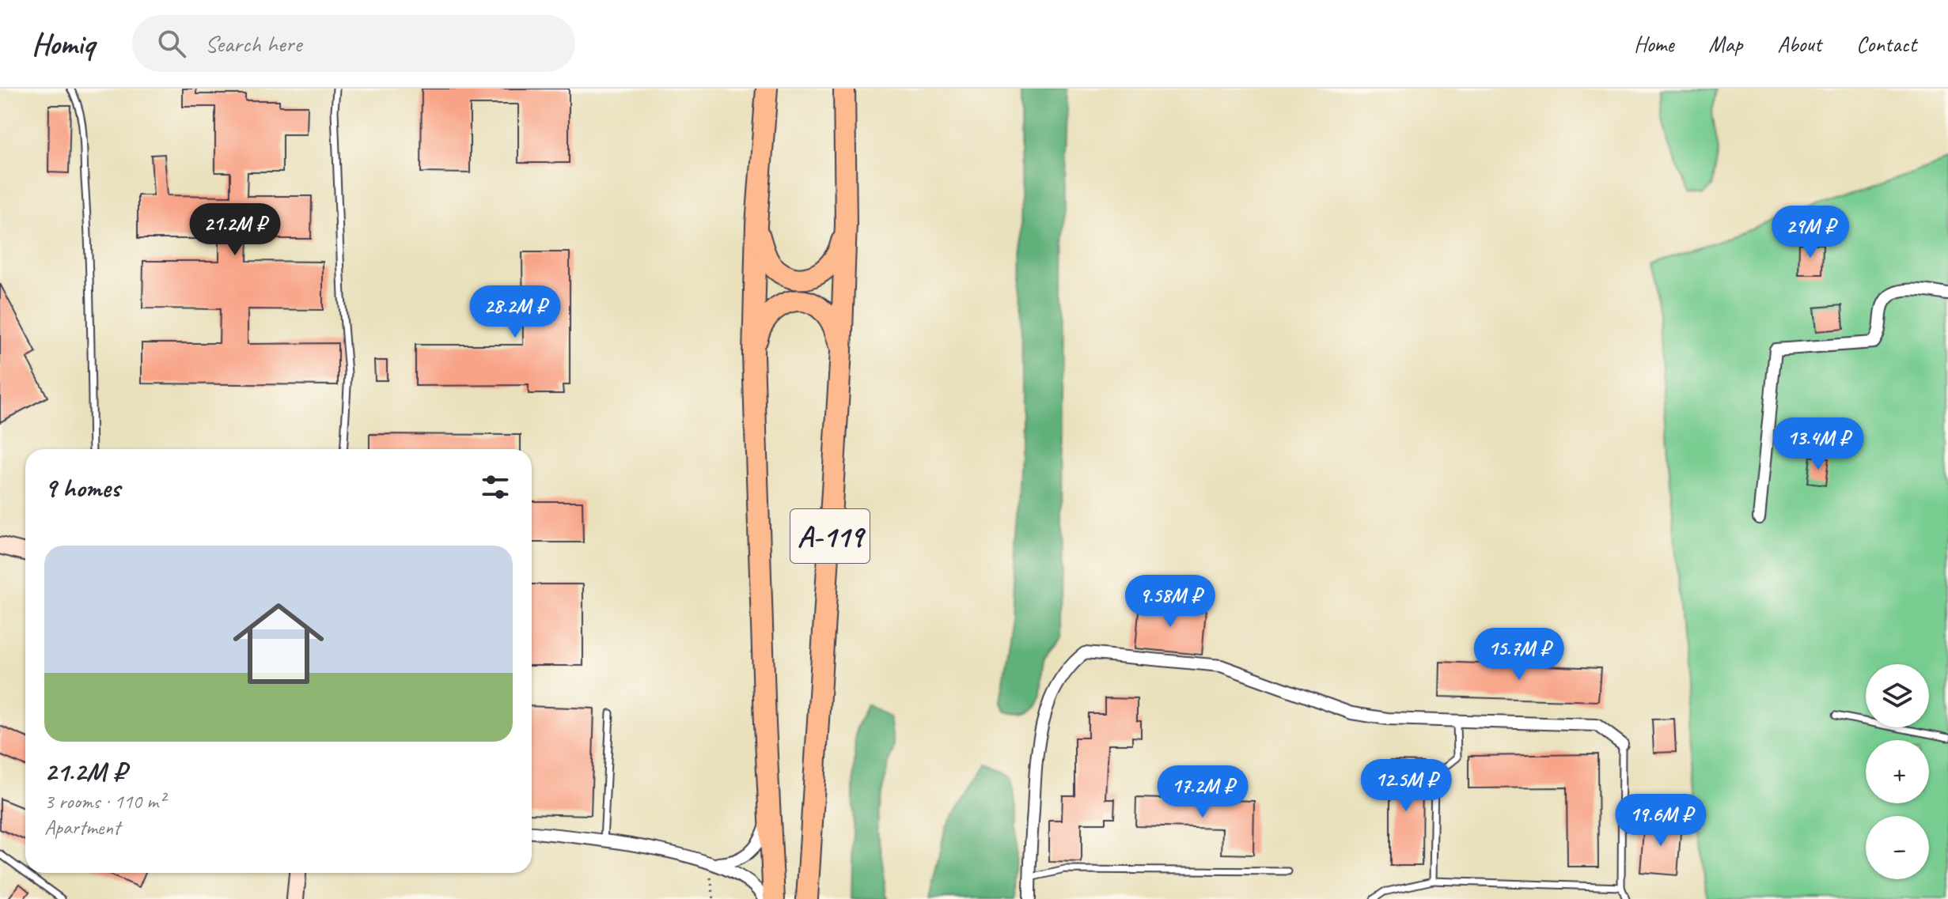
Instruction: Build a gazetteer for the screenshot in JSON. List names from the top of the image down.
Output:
{
  "streets": {
    "highway": ["А-119"]
  },
  "page": {
    "header": "Homiq",
    "search": "Search here",
    "nav": [
      "Home",
      "Map",
      "About",
      "Contact"
    ],
    "price": [
      "21.2M ₽",
      "29M ₽",
      "28.2M ₽",
      "13.4M ₽",
      "9.58M ₽",
      "15.7M ₽",
      "12.5M ₽",
      "17.2M ₽",
      "19.6M ₽"
    ],
    "heading": "9 homes",
    "list": [
      {
        "name": "21.2M ₽",
        "note": "3 rooms · 110 m² · Apartment"
      }
    ],
    "map_buttons": ["+", "−"]
  }
}
